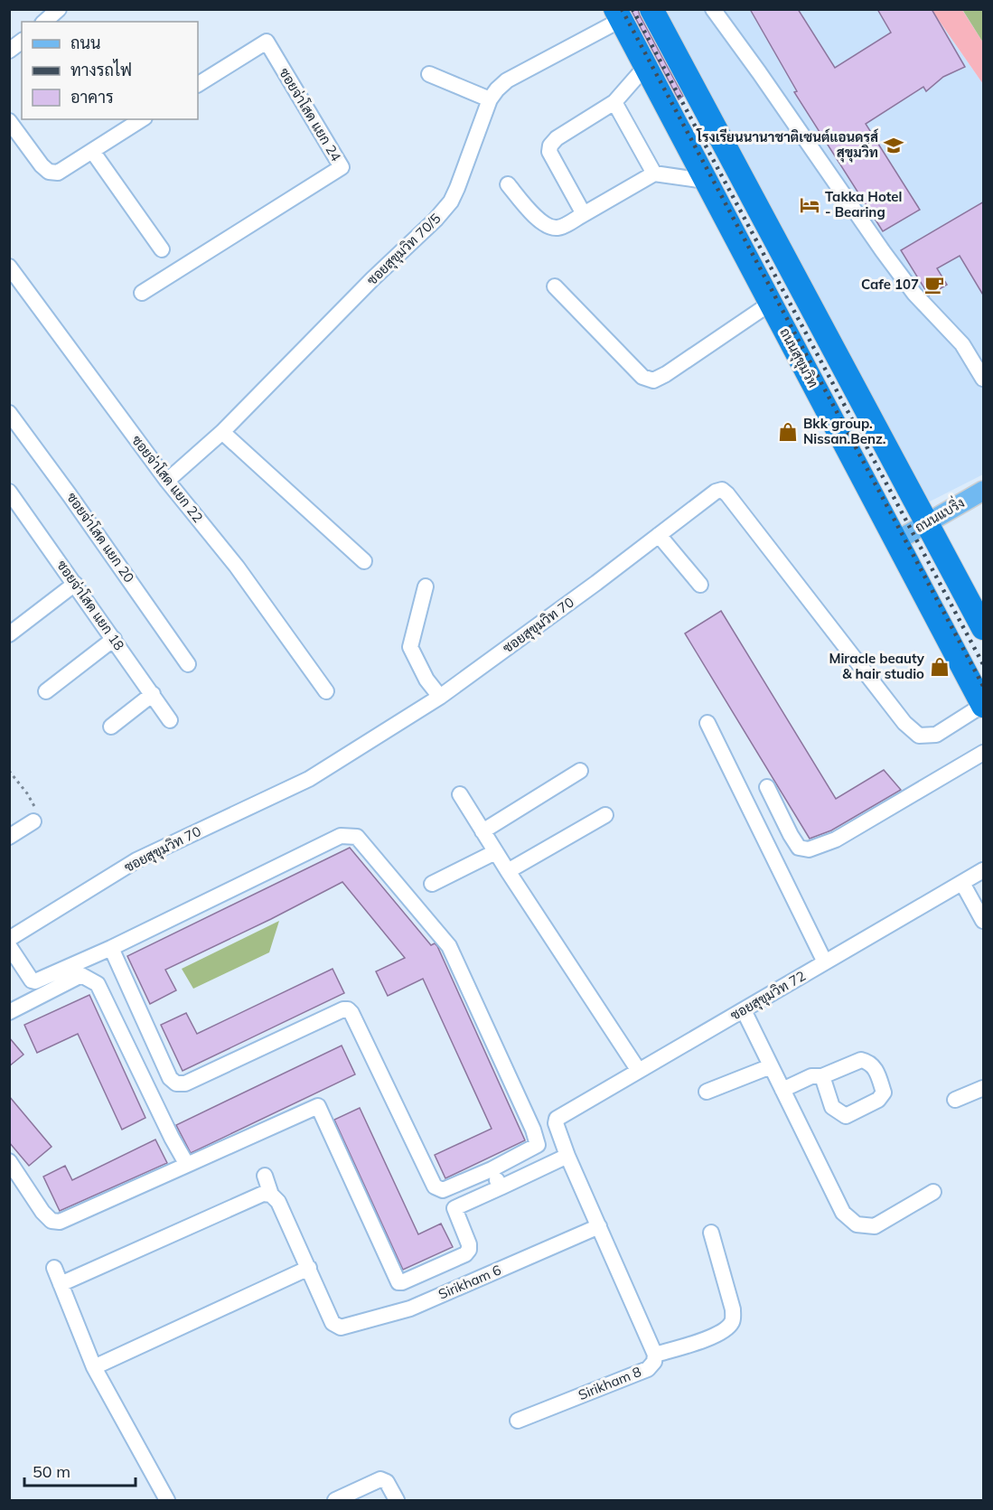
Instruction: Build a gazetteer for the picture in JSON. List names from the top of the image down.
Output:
{
  "streets": {
    "highway": ["ถนนสุขุมวิท"],
    "main road": ["ถนนแบริ่ง"],
    "street": [
      "ซอยจ่าโสด แยก 24",
      "ซอยสุขุมวิท 70/5",
      "ซอยจ่าโสด แยก 22",
      "ซอยจ่าโสด แยก 20",
      "ซอยจ่าโสด แยก 18",
      "ซอยสุขุมวิท 70",
      "ซอยสุขุมวิท 72",
      "Sirikham 6",
      "Sirikham 8"
    ]
  },
  "crossings": [
    ["ซอยสุขุมวิท 70/5", "ถนนสุขุมวิท"],
    ["ซอยสุขุมวิท 70/5", "ซอยจ่าโสด แยก 22"],
    ["ถนนสุขุมวิท", "ถนนแบริ่ง"],
    ["ถนนสุขุมวิท", "ซอยสุขุมวิท 70"],
    ["ซอยสุขุมวิท 72", "Sirikham 8"],
    ["Sirikham 6", "Sirikham 8"]
  ],
  "places": {
    "school or university": ["โรงเรียนนานาชาติเซนต์แอนดรูส์ สุขุมวิท"],
    "hotel": ["Takka Hotel - Bearing"],
    "cafe": ["Cafe 107"],
    "shop": ["Bkk group. Nissan.Benz.", "Miracle beauty & hair studio"]
  },
  "legend": ["ถนน", "ทางรถไฟ", "อาคาร"],
  "scale_bar": "50 m"
}
